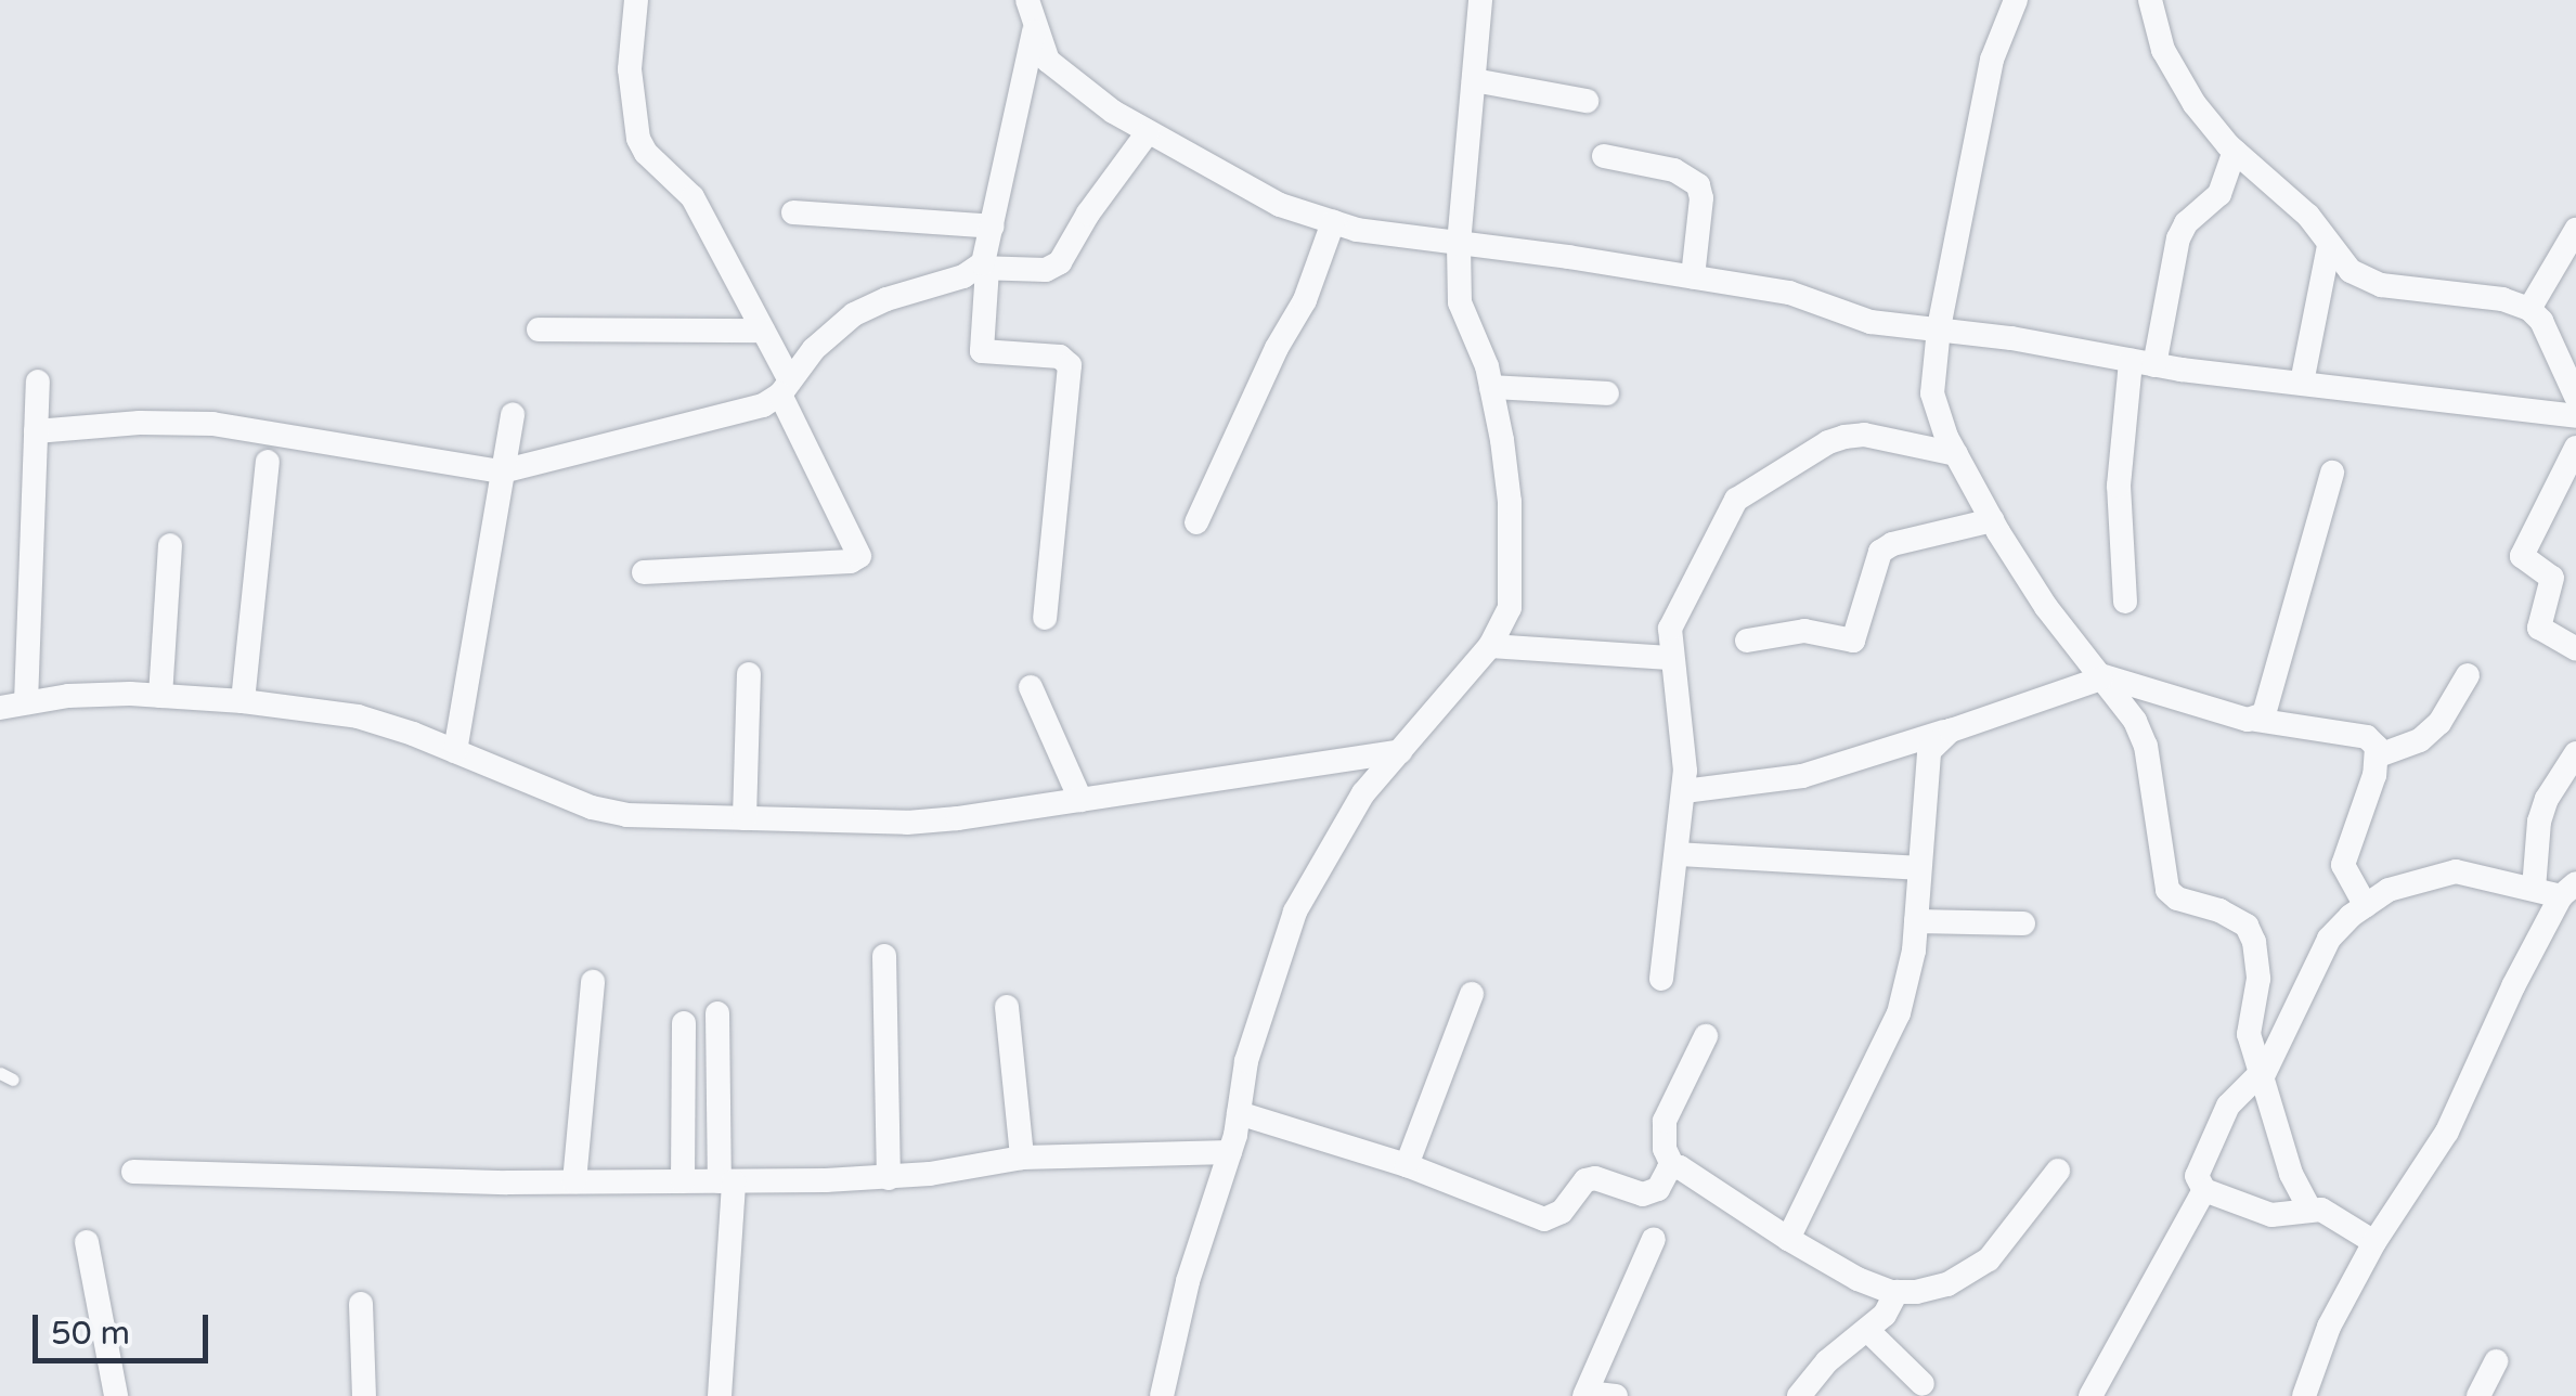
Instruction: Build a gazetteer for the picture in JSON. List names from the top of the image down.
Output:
{
  "scale_bar": "50 m"
}
